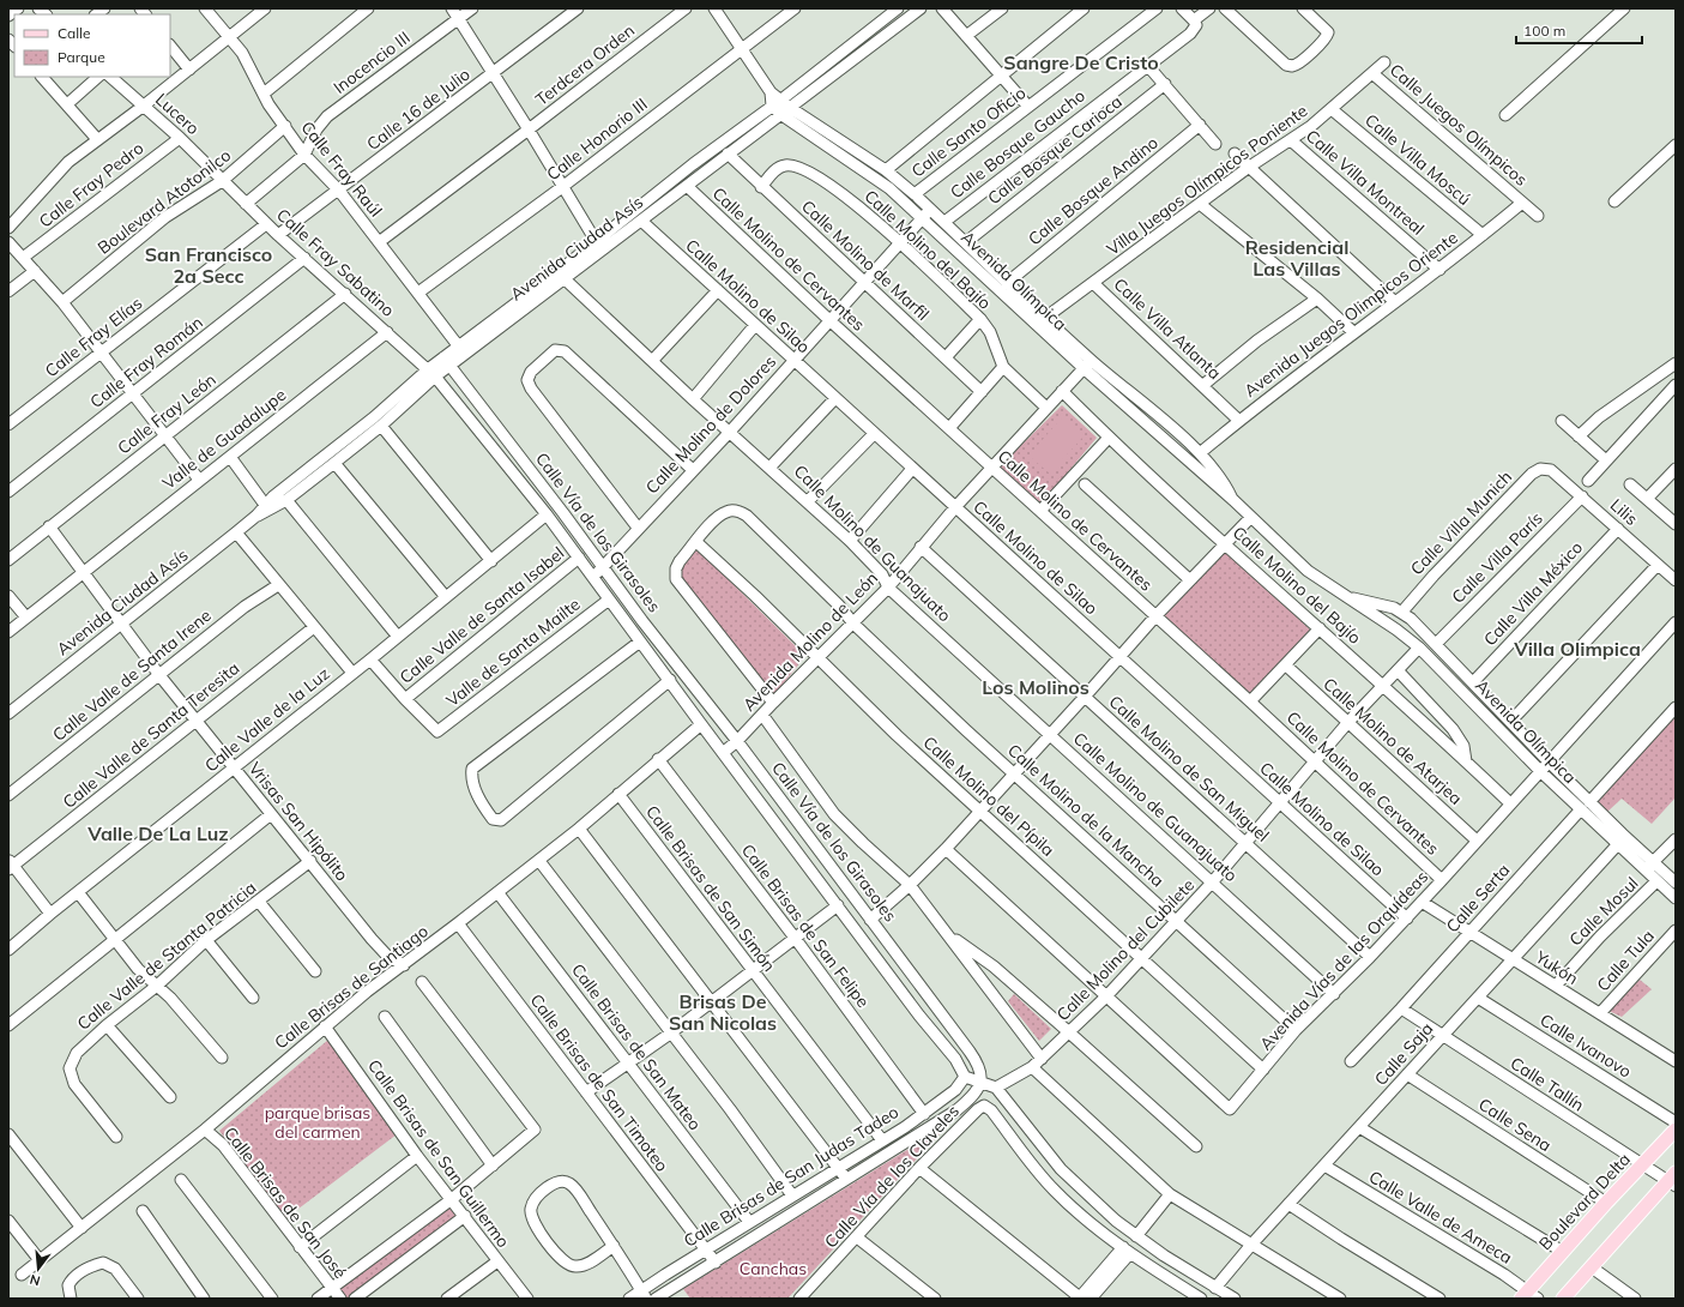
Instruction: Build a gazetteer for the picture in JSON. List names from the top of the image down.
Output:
{
  "streets": {
    "main road": ["Boulevard Delta"],
    "street": [
      "Inocencio III",
      "Terdcera Orden",
      "Calle 16 de Julio",
      "Lucero",
      "Calle Juegos Olímpicos",
      "Calle Santo Oficio",
      "Calle Honorio III",
      "Calle Bosque Gaucho",
      "Calle Bosque Carioca",
      "Calle Villa Moscú",
      "Calle Fray Raúl",
      "Villa Juegos Olímpicos Poniente",
      "Calle Villa Montreal",
      "Calle Fray Pedro",
      "Calle Bosque Andino",
      "Boulevard Atotonilco",
      "Avenida Ciudad Asís",
      "Calle Molino del Bajío",
      "Calle Molino de Cervantes",
      "Calle Molino de Marfil",
      "Calle Fray Sabatino",
      "Avenida Olímpica",
      "Calle Molino de Silao",
      "Avenida Juegos Olimpicos Oriente",
      "Calle Villa Atlanta",
      "Calle Fray Elías",
      "Calle Fray Román",
      "Calle Fray León",
      "Calle Molino de Dolores",
      "Valle de Guadalupe",
      "Lilis",
      "Calle Villa Munich",
      "Calle Vía de los Girasoles",
      "Calle Molino de Guanajuato",
      "Calle Villa París",
      "Calle Villa México",
      "Calle Valle de Santa Isabel",
      "Avenida Molino de León",
      "Valle de Santa Mailte",
      "Calle Valle de Santa Irene",
      "Calle Valle de la Luz",
      "Calle Valle de Santa Teresita",
      "Calle Molino de Atarjea",
      "Calle Molino de San Miguel",
      "Calle Molino del Pípila",
      "Calle Molino de la Mancha",
      "Vrisas San Hipólito",
      "Calle Brisas de San Simón",
      "Calle Serta",
      "Calle Mosul",
      "Calle Brisas de San Felipe",
      "Calle Molino del Cubilete",
      "Calle Valle de Stanta Patricia",
      "Avenida Vías de las Orquídeas",
      "Calle Tula",
      "Yukón",
      "Calle Brisas de Santiago",
      "Calle Ivanovo",
      "Calle Brisas de San Mateo",
      "Calle Saja",
      "Calle Brisas de San Timoteo",
      "Calle Tallín",
      "Calle Sena",
      "Calle Brisas de San Guillermo",
      "Calle Brisas de San Judas Tadeo",
      "Calle Vía de los Claveles",
      "Calle Brisas de San José",
      "Calle Valle de Ameca"
    ]
  },
  "crossings": [
    ["Inocencio III", "Calle Fray Raúl"],
    ["Terdcera Orden", "Calle Fray Raúl"],
    ["Calle 16 de Julio", "Calle Fray Raúl"],
    ["Calle 16 de Julio", "Calle Fray Sabatino"],
    ["Lucero", "Calle Fray Pedro"],
    ["Lucero", "Boulevard Atotonilco"],
    ["Lucero", "Calle Fray Sabatino"],
    ["Calle Juegos Olímpicos", "Villa Juegos Olímpicos Poniente"],
    ["Calle Juegos Olímpicos", "Avenida Juegos Olimpicos Oriente"],
    ["Calle Santo Oficio", "Avenida Olímpica"],
    ["Calle Honorio III", "Calle Fray Raúl"],
    ["Calle Bosque Gaucho", "Avenida Olímpica"],
    ["Calle Bosque Carioca", "Avenida Olímpica"],
    ["Calle Villa Moscú", "Villa Juegos Olímpicos Poniente"],
    ["Calle Villa Moscú", "Avenida Juegos Olimpicos Oriente"],
    ["Calle Fray Raúl", "Boulevard Atotonilco"],
    ["Calle Fray Raúl", "Avenida Ciudad Asís"],
    ["Villa Juegos Olímpicos Poniente", "Calle Villa Montreal"],
    ["Villa Juegos Olímpicos Poniente", "Avenida Olímpica"],
    ["Villa Juegos Olímpicos Poniente", "Calle Villa Atlanta"],
    ["Calle Villa Montreal", "Avenida Juegos Olimpicos Oriente"],
    ["Calle Bosque Andino", "Avenida Olímpica"],
    ["Boulevard Atotonilco", "Calle Fray Sabatino"],
    ["Avenida Ciudad Asís", "Calle Molino de Cervantes"],
    ["Avenida Ciudad Asís", "Calle Molino de Marfil"],
    ["Avenida Ciudad Asís", "Calle Fray Sabatino"],
    ["Avenida Ciudad Asís", "Avenida Olímpica"],
    ["Avenida Ciudad Asís", "Calle Molino de Silao"],
    ["Avenida Ciudad Asís", "Calle Vía de los Girasoles"],
    ["Avenida Ciudad Asís", "Calle Molino de Guanajuato"],
    ["Avenida Ciudad Asís", "Vrisas San Hipólito"],
    ["Calle Molino del Bajío", "Calle Molino de Marfil"],
    ["Calle Molino del Bajío", "Calle Molino de Dolores"],
    ["Calle Molino del Bajío", "Avenida Molino de León"],
    ["Calle Molino del Bajío", "Calle Molino del Cubilete"],
    ["Calle Molino del Bajío", "Avenida Vías de las Orquídeas"],
    ["Calle Molino de Cervantes", "Calle Molino de Dolores"],
    ["Calle Molino de Cervantes", "Avenida Molino de León"],
    ["Calle Molino de Cervantes", "Calle Molino del Cubilete"],
    ["Calle Molino de Cervantes", "Avenida Vías de las Orquídeas"],
    ["Calle Molino de Marfil", "Calle Molino de Dolores"],
    ["Calle Fray Sabatino", "Calle Fray Elías"],
    ["Calle Fray Sabatino", "Calle Fray Román"],
    ["Calle Fray Sabatino", "Calle Fray León"],
    ["Calle Fray Sabatino", "Valle de Guadalupe"],
    ["Calle Fray Sabatino", "Calle Vía de los Girasoles"],
    ["Avenida Olímpica", "Avenida Juegos Olimpicos Oriente"],
    ["Avenida Olímpica", "Calle Molino de Dolores"],
    ["Avenida Olímpica", "Calle Villa Munich"],
    ["Avenida Olímpica", "Calle Villa París"],
    ["Avenida Olímpica", "Calle Villa México"],
    ["Avenida Olímpica", "Avenida Molino de León"],
    ["Avenida Olímpica", "Calle Serta"],
    ["Avenida Olímpica", "Calle Mosul"],
    ["Avenida Olímpica", "Calle Molino del Cubilete"],
    ["Avenida Olímpica", "Avenida Vías de las Orquídeas"],
    ["Avenida Olímpica", "Calle Saja"],
    ["Calle Molino de Silao", "Calle Molino de Dolores"],
    ["Calle Molino de Silao", "Avenida Molino de León"],
    ["Calle Molino de Silao", "Calle Molino del Cubilete"],
    ["Calle Molino de Silao", "Avenida Vías de las Orquídeas"],
    ["Avenida Juegos Olimpicos Oriente", "Calle Villa Atlanta"],
    ["Calle Fray León", "Vrisas San Hipólito"],
    ["Calle Molino de Dolores", "Calle Vía de los Girasoles"],
    ["Calle Molino de Dolores", "Calle Molino de Guanajuato"],
    ["Valle de Guadalupe", "Vrisas San Hipólito"],
    ["Lilis", "Calle Villa Munich"],
    ["Lilis", "Calle Villa París"],
    ["Lilis", "Calle Villa México"],
    ["Calle Vía de los Girasoles", "Calle Valle de Santa Isabel"],
    ["Calle Vía de los Girasoles", "Avenida Molino de León"],
    ["Calle Vía de los Girasoles", "Valle de Santa Mailte"],
    ["Calle Vía de los Girasoles", "Calle Valle de la Luz"],
    ["Calle Vía de los Girasoles", "Calle Brisas de Santiago"],
    ["Calle Vía de los Girasoles", "Calle Brisas de San Judas Tadeo"],
    ["Calle Molino de Guanajuato", "Avenida Molino de León"],
    ["Calle Molino de Guanajuato", "Calle Molino del Cubilete"],
    ["Calle Molino de Guanajuato", "Avenida Vías de las Orquídeas"],
    ["Calle Valle de Santa Isabel", "Valle de Santa Mailte"],
    ["Avenida Molino de León", "Calle Molino de San Miguel"],
    ["Avenida Molino de León", "Calle Molino del Pípila"],
    ["Avenida Molino de León", "Calle Molino de la Mancha"],
    ["Calle Valle de Santa Irene", "Vrisas San Hipólito"],
    ["Calle Valle de la Luz", "Vrisas San Hipólito"],
    ["Calle Valle de Santa Teresita", "Vrisas San Hipólito"],
    ["Calle Molino de Atarjea", "Calle Molino del Cubilete"],
    ["Calle Molino de Atarjea", "Avenida Vías de las Orquídeas"],
    ["Calle Molino de San Miguel", "Calle Molino del Cubilete"],
    ["Calle Molino de San Miguel", "Avenida Vías de las Orquídeas"],
    ["Calle Molino del Pípila", "Calle Molino de la Mancha"],
    ["Calle Molino del Pípila", "Calle Molino del Cubilete"],
    ["Calle Molino del Pípila", "Avenida Vías de las Orquídeas"],
    ["Calle Molino de la Mancha", "Calle Molino del Cubilete"],
    ["Calle Molino de la Mancha", "Avenida Vías de las Orquídeas"],
    ["Vrisas San Hipólito", "Calle Valle de Stanta Patricia"],
    ["Vrisas San Hipólito", "Calle Brisas de Santiago"],
    ["Calle Brisas de San Simón", "Calle Brisas de Santiago"],
    ["Calle Brisas de San Simón", "Calle Brisas de San Judas Tadeo"],
    ["Calle Serta", "Yukón"],
    ["Calle Serta", "Calle Tallín"],
    ["Calle Mosul", "Yukón"],
    ["Calle Brisas de San Felipe", "Calle Brisas de Santiago"],
    ["Calle Brisas de San Felipe", "Calle Brisas de San Judas Tadeo"],
    ["Calle Molino del Cubilete", "Avenida Vías de las Orquídeas"],
    ["Avenida Vías de las Orquídeas", "Yukón"],
    ["Calle Tula", "Yukón"],
    ["Yukón", "Calle Saja"],
    ["Calle Brisas de Santiago", "Calle Brisas de San Mateo"],
    ["Calle Brisas de Santiago", "Calle Brisas de San Timoteo"],
    ["Calle Brisas de Santiago", "Calle Brisas de San Guillermo"],
    ["Calle Brisas de Santiago", "Calle Brisas de San José"],
    ["Calle Ivanovo", "Calle Saja"],
    ["Calle Brisas de San Mateo", "Calle Brisas de San Judas Tadeo"],
    ["Calle Saja", "Calle Tallín"],
    ["Calle Saja", "Calle Sena"],
    ["Calle Saja", "Calle Valle de Ameca"],
    ["Calle Brisas de San Timoteo", "Calle Brisas de San Judas Tadeo"],
    ["Calle Tallín", "Boulevard Delta"],
    ["Calle Sena", "Boulevard Delta"],
    ["Boulevard Delta", "Calle Valle de Ameca"]
  ],
  "districts": [
    "Sangre De Cristo",
    "Residencial Las Villas",
    "San Francisco 2a Secc",
    "Villa Olimpica",
    "Los Molinos",
    "Valle De La Luz",
    "Brisas De San Nicolas"
  ],
  "parks": ["parque brisas del carmen", "Canchas"],
  "legend": ["Calle", "Parque"],
  "scale_bar": "100 m",
  "north": "bottom"
}
